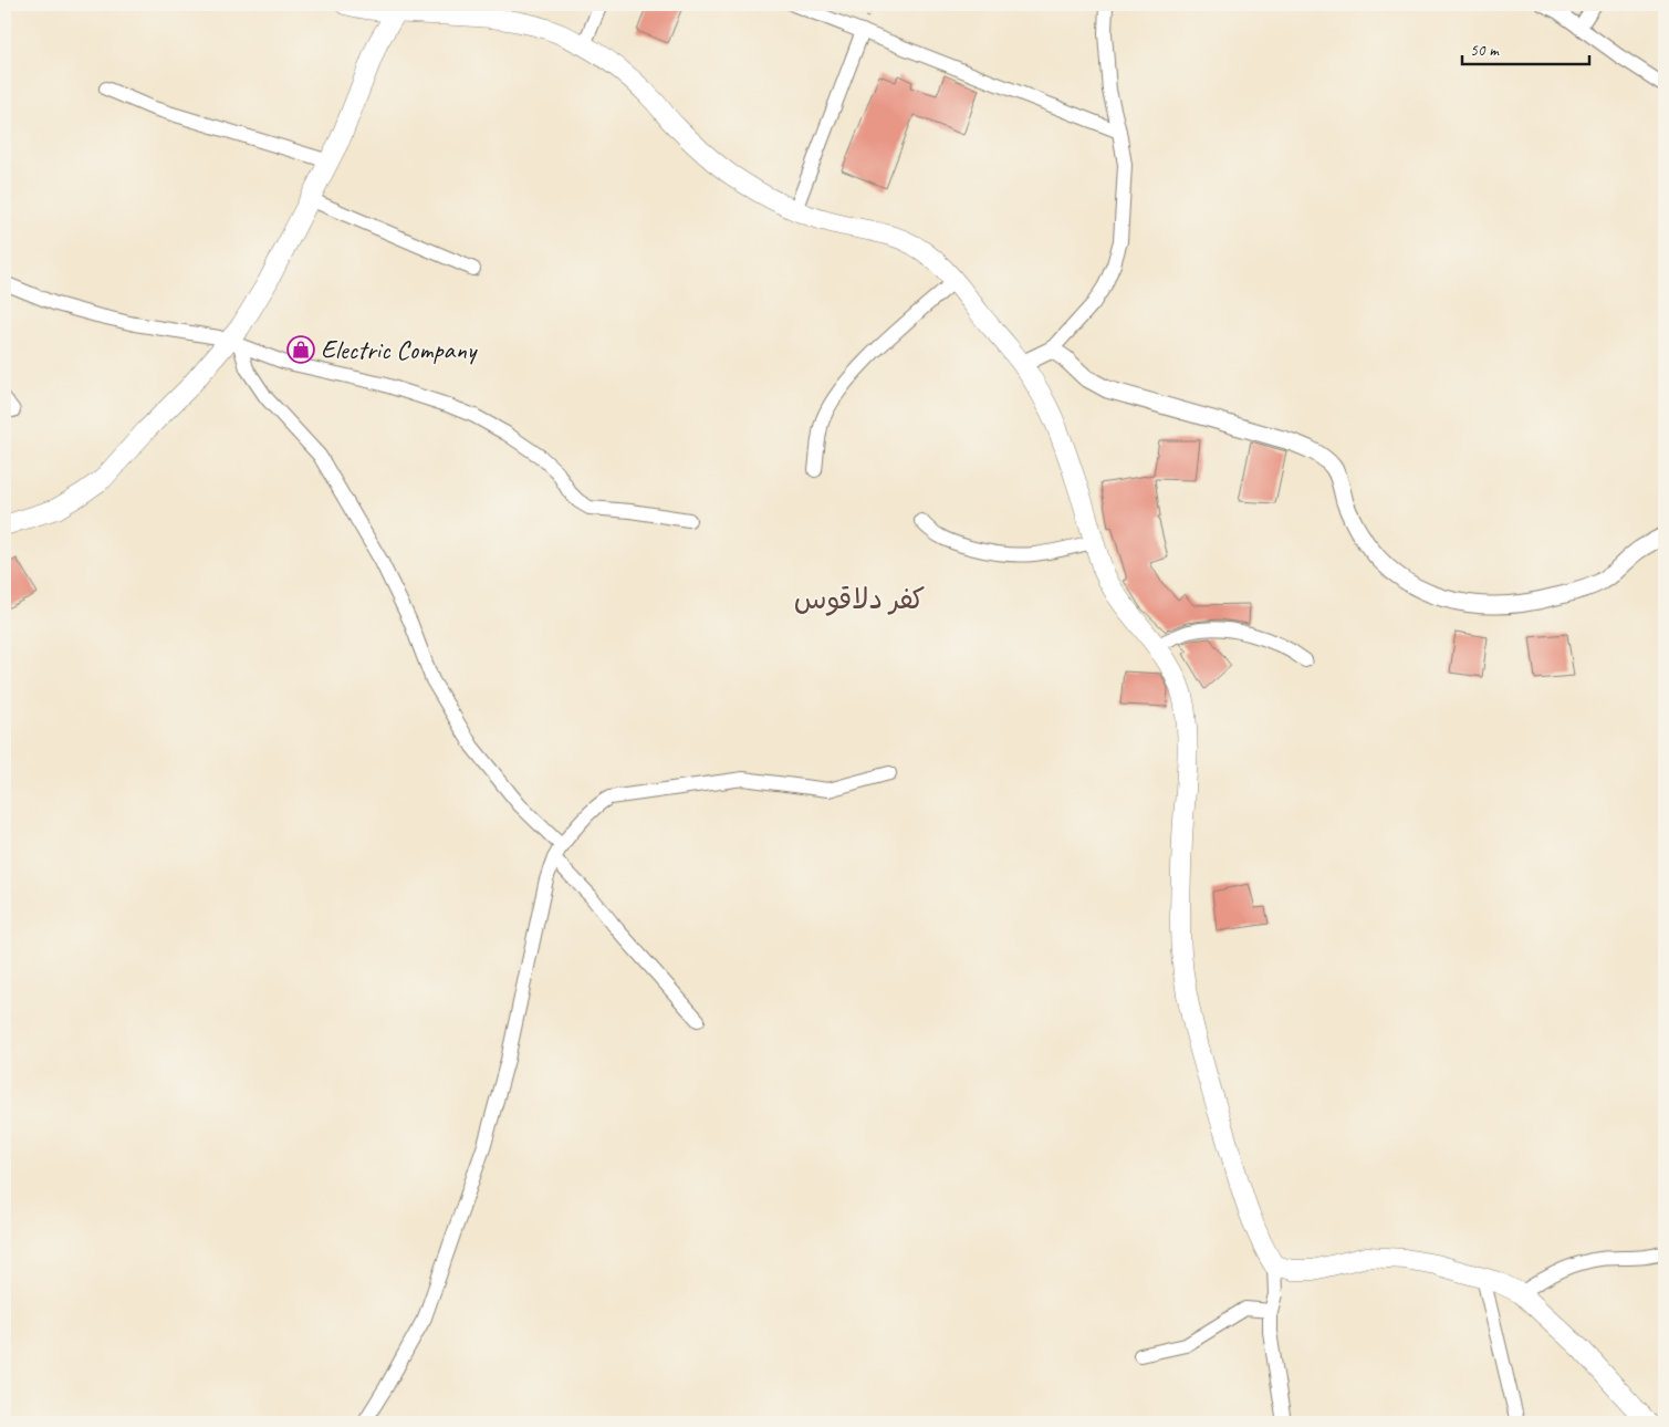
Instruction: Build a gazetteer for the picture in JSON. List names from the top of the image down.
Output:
{
  "districts": ["كفر دلاقوس"],
  "places": {
    "shop": ["Electric Company"]
  },
  "scale_bar": "50 m"
}
